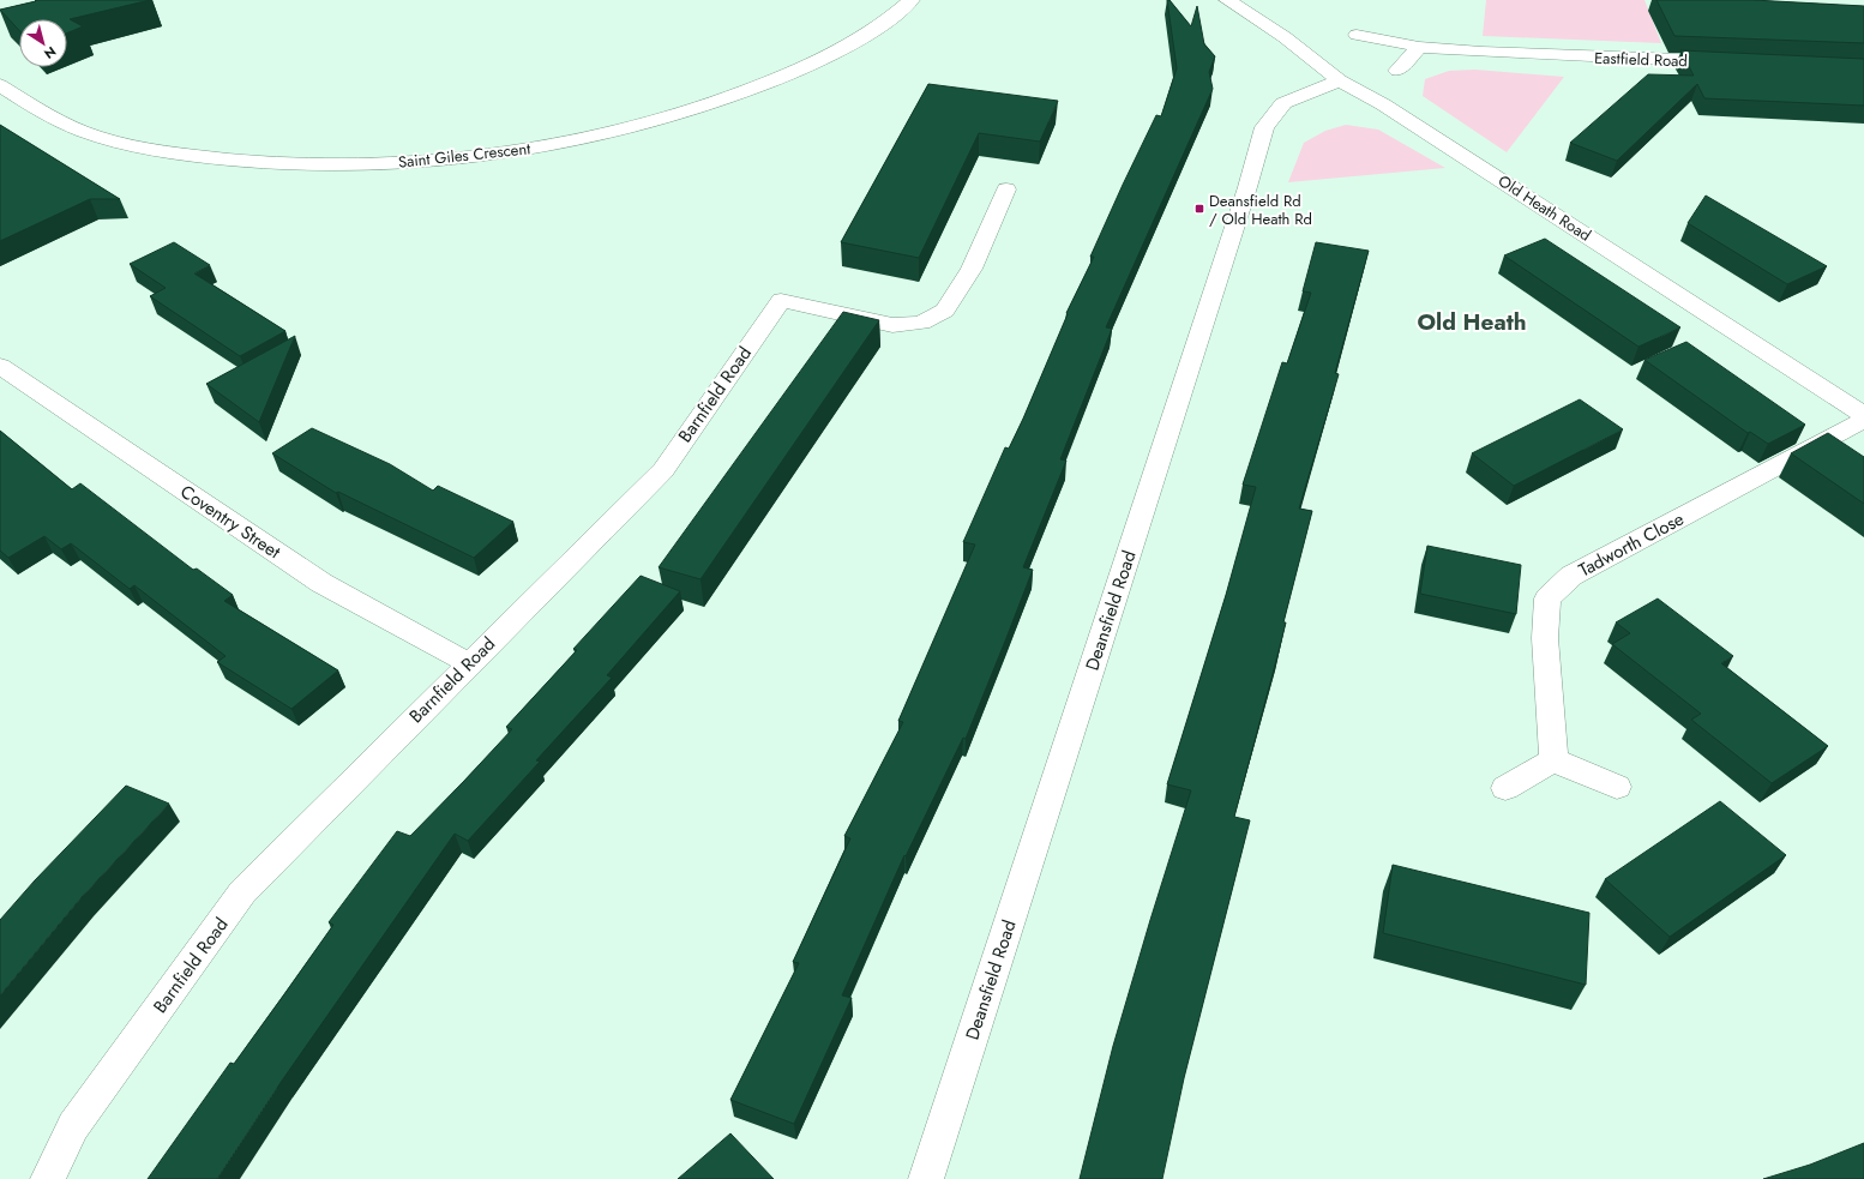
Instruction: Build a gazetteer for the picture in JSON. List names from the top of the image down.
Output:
{
  "streets": {
    "street": [
      "Eastfield Road",
      "Saint Giles Crescent",
      "Old Heath Road",
      "Barnfield Road",
      "Coventry Street",
      "Tadworth Close",
      "Deansfield Road"
    ]
  },
  "crossings": [
    ["Old Heath Road", "Tadworth Close"],
    ["Old Heath Road", "Deansfield Road"],
    ["Barnfield Road", "Coventry Street"]
  ],
  "districts": ["Old Heath"],
  "places": {
    "transit": ["Deansfield Rd / Old Heath Rd"]
  },
  "north": "bottom right"
}
